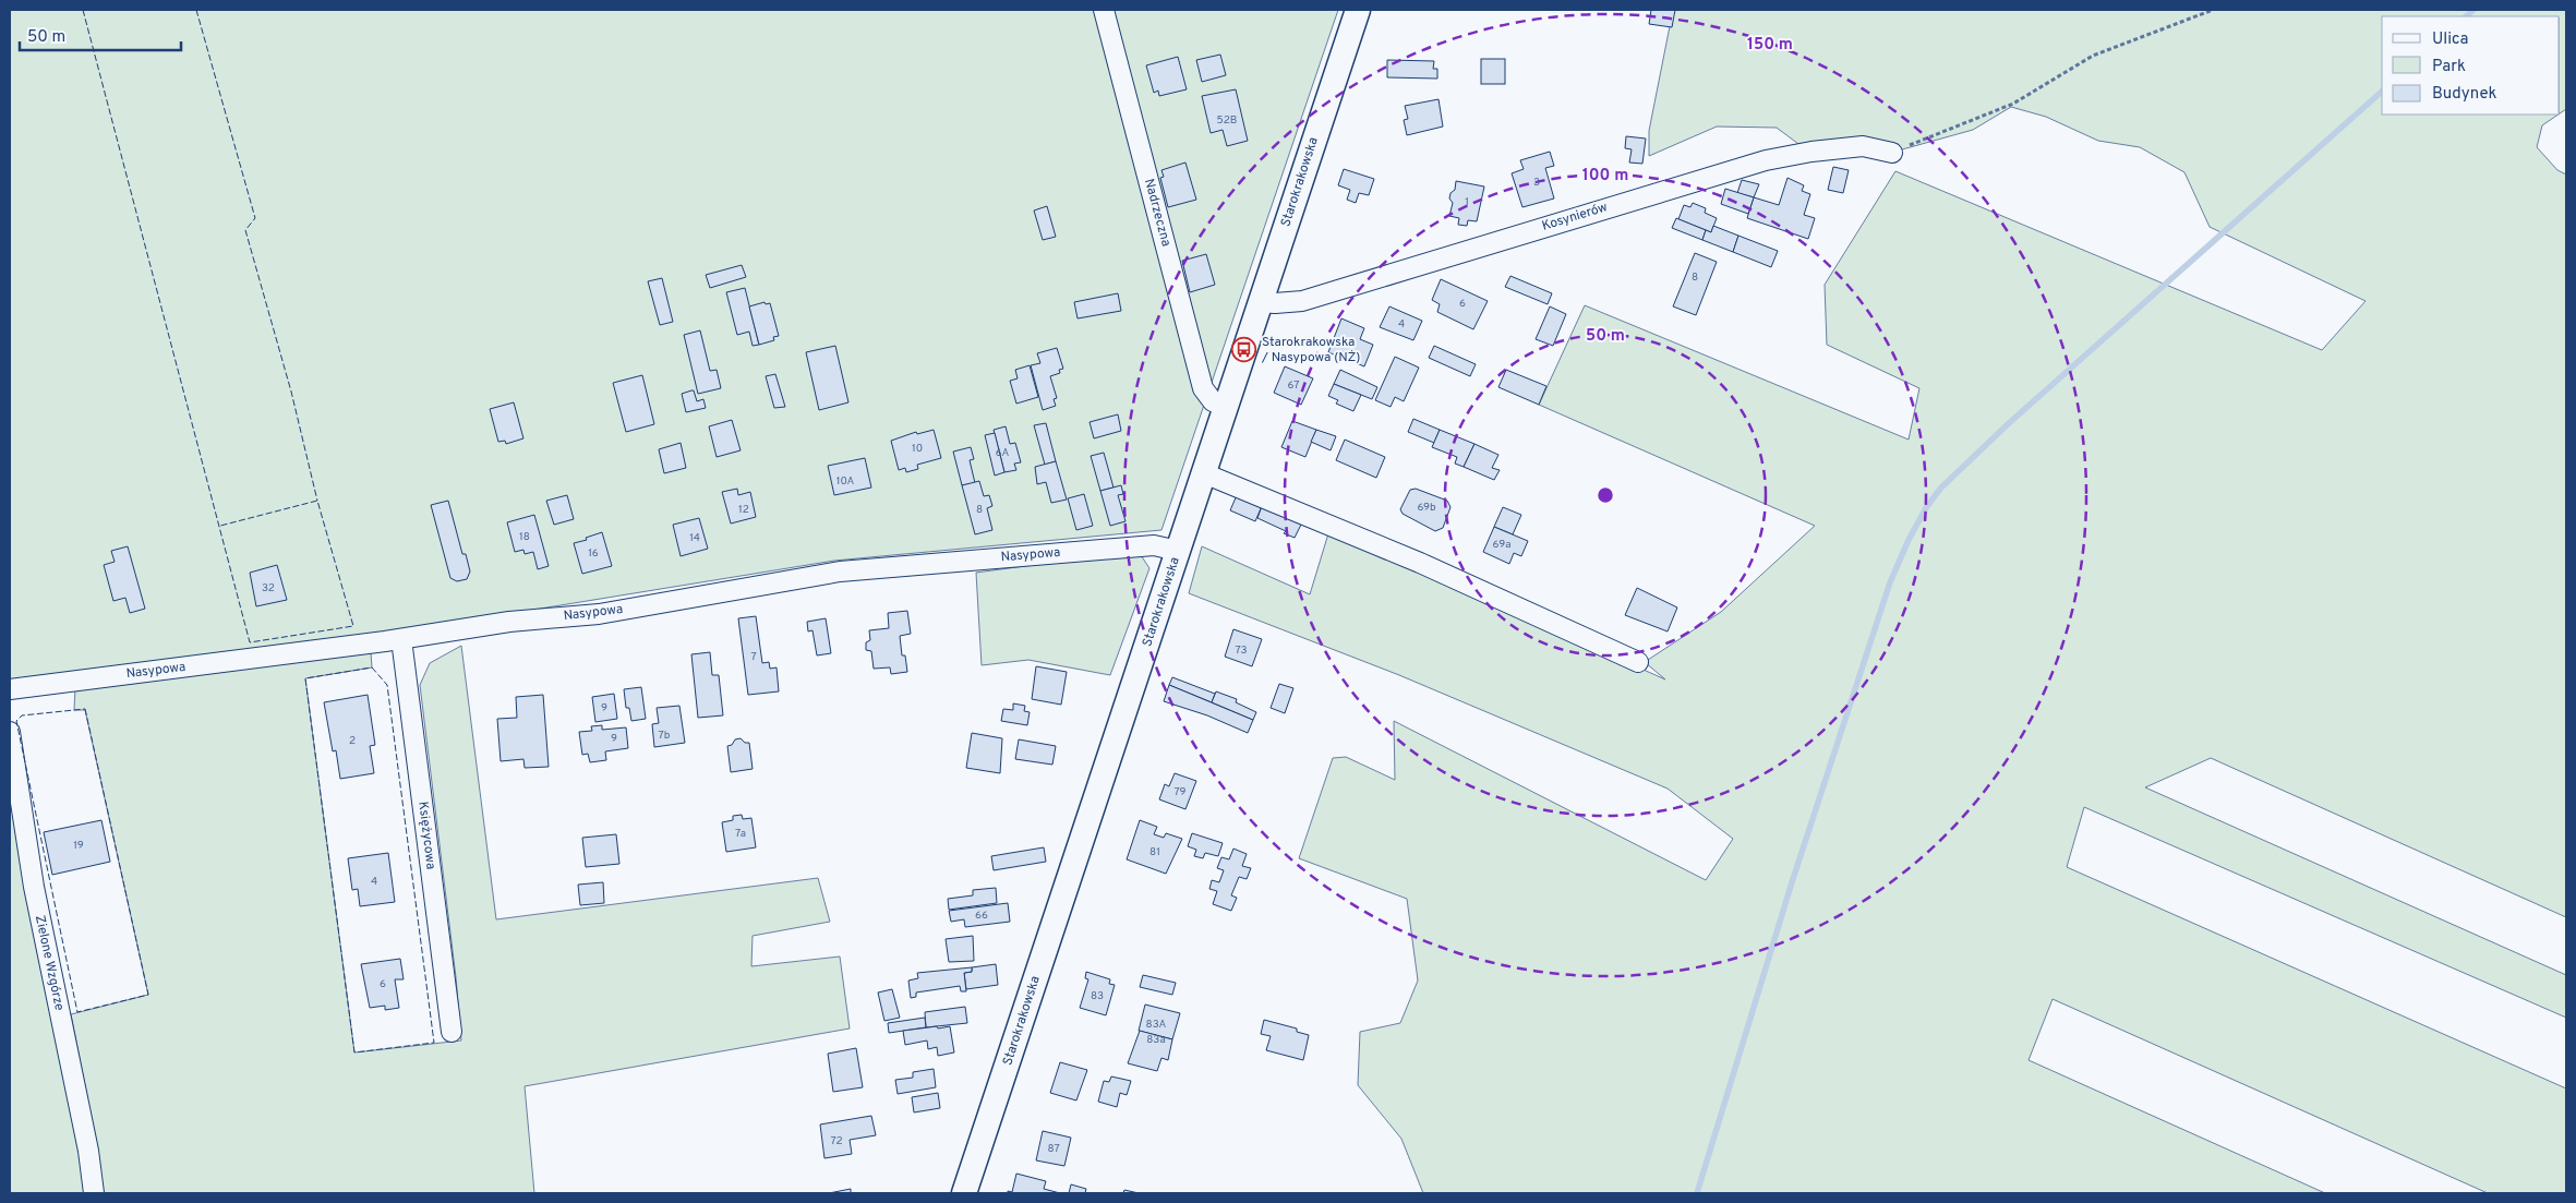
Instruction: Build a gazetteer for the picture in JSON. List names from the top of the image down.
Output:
{
  "streets": {
    "street": [
      "Starokrakowska",
      "Nadrzeczna",
      "Kosynierów",
      "Nasypowa",
      "Księżycowa",
      "Zielone Wzgórze"
    ]
  },
  "crossings": [
    ["Starokrakowska", "Nadrzeczna"],
    ["Starokrakowska", "Kosynierów"],
    ["Starokrakowska", "Nasypowa"],
    ["Nasypowa", "Księżycowa"]
  ],
  "places": {
    "bus stop": ["Starokrakowska / Nasypowa (NŻ)"]
  },
  "house_numbers": [
    "52B",
    "3",
    "1",
    "8",
    "6",
    "4",
    "67",
    "10",
    "6A",
    "10A",
    "69b",
    "12",
    "8",
    "18",
    "14",
    "69a",
    "16",
    "32",
    "73",
    "7",
    "9",
    "7b",
    "9",
    "2",
    "79",
    "7a",
    "19",
    "81",
    "4",
    "66",
    "6",
    "83",
    "83A",
    "83a",
    "72",
    "87"
  ],
  "legend": ["Ulica", "Park", "Budynek"],
  "scale_bar": "50 m",
  "rings": ["150 m", "100 m", "50 m"]
}
